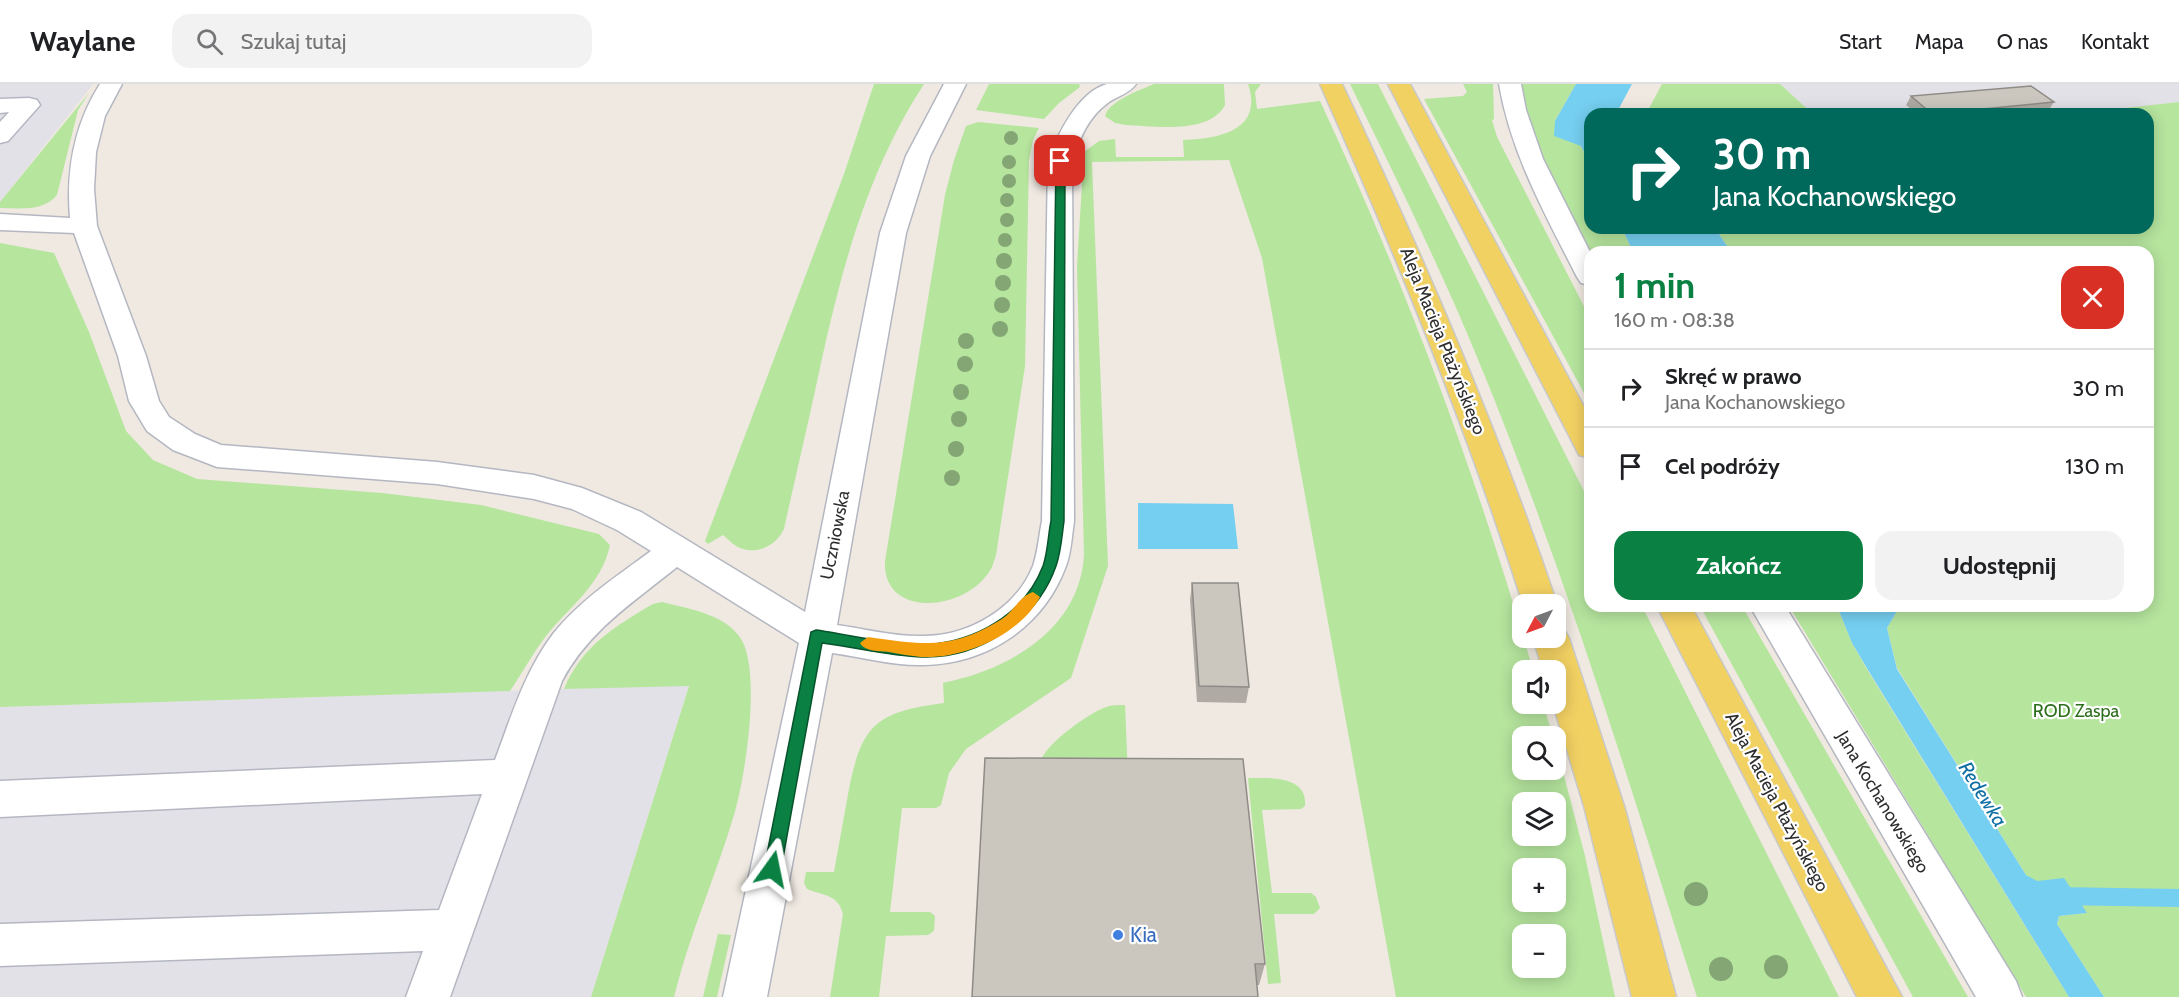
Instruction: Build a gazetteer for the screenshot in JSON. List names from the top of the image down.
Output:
{
  "streets": {
    "main road": ["Aleja Macieja Płażyńskiego"],
    "street": ["Uczniowska", "Jana Kochanowskiego"]
  },
  "water": ["Redewka"],
  "parks": ["ROD Zaspa"],
  "places": ["Kia"],
  "north": "bottom left",
  "page": {
    "header": "Waylane",
    "search": "Szukaj tutaj",
    "nav": [
      "Start",
      "Mapa",
      "O nas",
      "Kontakt"
    ],
    "turn": ["30 m", "Jana Kochanowskiego"],
    "heading": ["1 min", "160 m · 08:38"],
    "list": [
      {
        "name": "Skręć w prawo",
        "note": "Jana Kochanowskiego",
        "value": "30 m"
      },
      {
        "name": "Cel podróży",
        "value": "130 m"
      }
    ],
    "buttons": ["Zakończ", "Udostępnij"],
    "map_buttons": ["+", "−"]
  }
}
